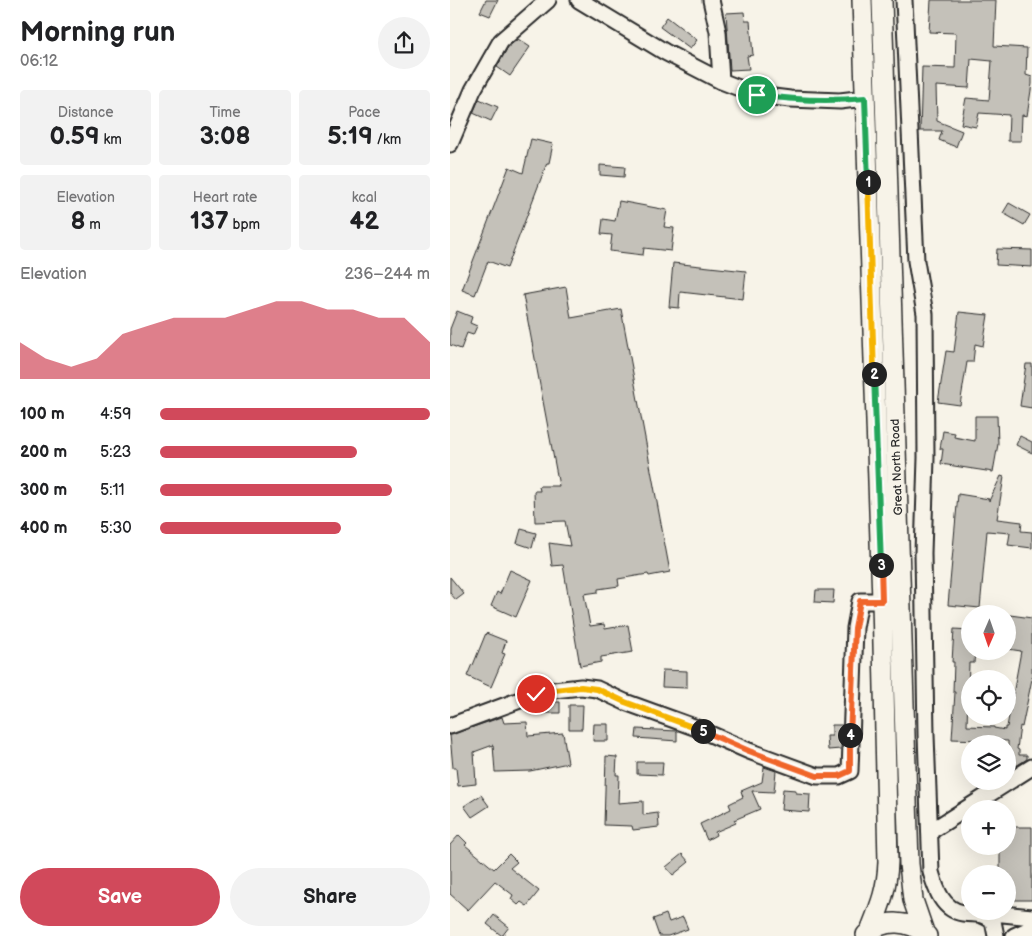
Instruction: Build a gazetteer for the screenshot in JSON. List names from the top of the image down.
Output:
{
  "streets": {
    "main road": ["Great North Road"]
  },
  "north": "bottom",
  "page": {
    "heading": ["Morning run", "06:12"],
    "stats": [
      ["Distance", "0.59 km"],
      ["Time", "3:08"],
      ["Pace", "5:19 /km"],
      ["Elevation", "8 m"],
      ["Heart rate", "137 bpm"],
      ["kcal", "42"]
    ],
    "pins": [
      "1",
      "2",
      "3",
      "5",
      "4"
    ],
    "chart": ["Elevation", "236–244 m"],
    "list": [
      {
        "name": "100 m",
        "note": "4:59"
      },
      {
        "name": "200 m",
        "note": "5:23"
      },
      {
        "name": "300 m",
        "note": "5:11"
      },
      {
        "name": "400 m",
        "note": "5:30"
      }
    ],
    "map_buttons": ["+", "−"],
    "buttons": ["Save", "Share"]
  }
}
